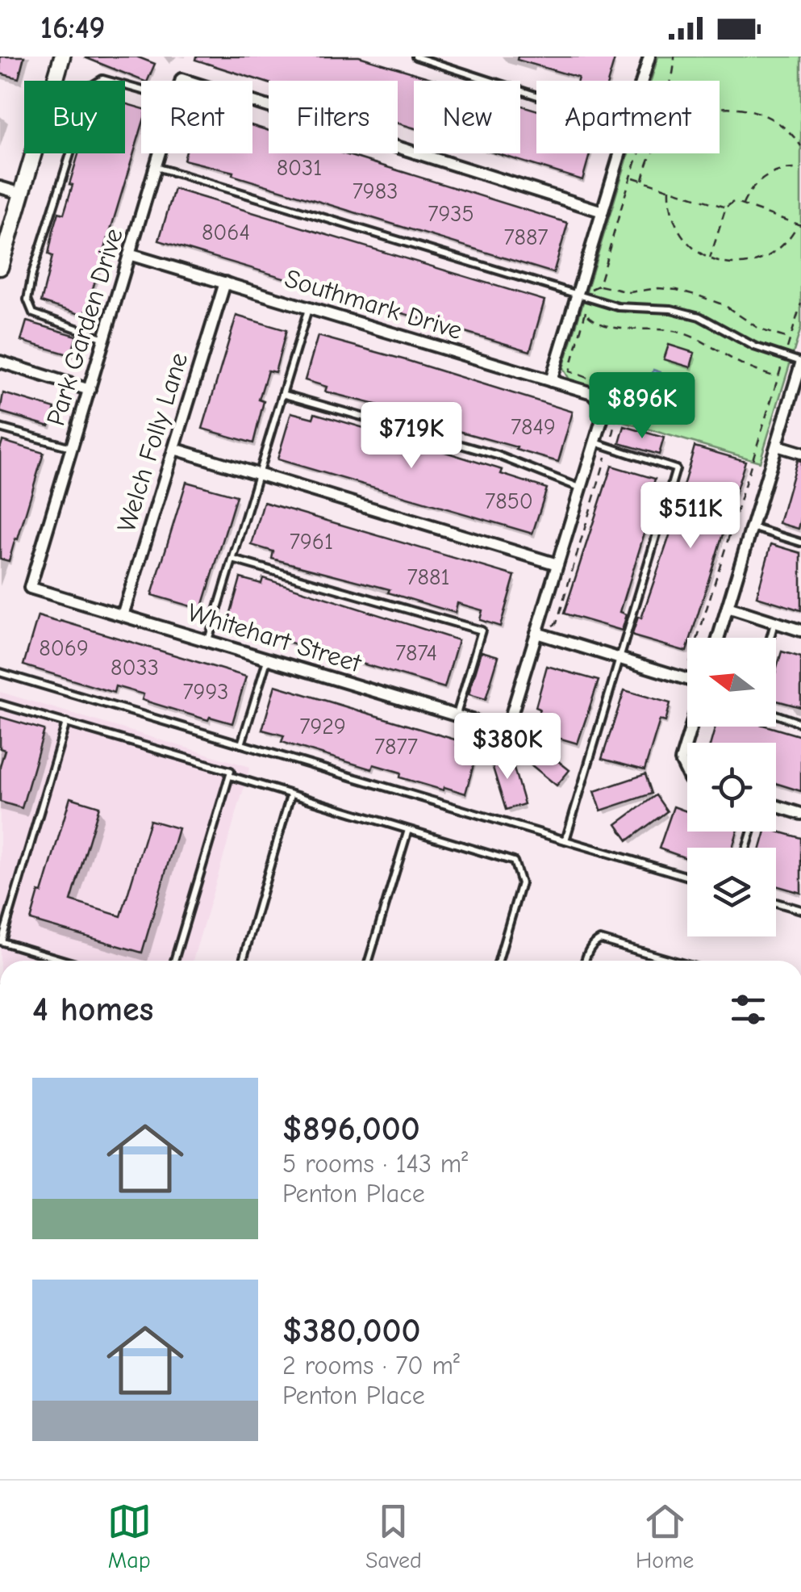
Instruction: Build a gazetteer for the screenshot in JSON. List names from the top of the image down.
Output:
{
  "streets": {
    "street": [
      "Southmark Drive",
      "Park Garden Drive",
      "Welch Folly Lane",
      "Whitehart Street"
    ]
  },
  "crossings": [
    ["Southmark Drive", "Park Garden Drive"],
    ["Southmark Drive", "Welch Folly Lane"],
    ["Park Garden Drive", "Whitehart Street"],
    ["Welch Folly Lane", "Whitehart Street"]
  ],
  "house_numbers": [
    "8031",
    "7983",
    "7935",
    "8064",
    "7887",
    "7849",
    "7850",
    "7961",
    "7881",
    "8069",
    "7874",
    "8033",
    "7993",
    "7929",
    "7877"
  ],
  "north": "left",
  "page": {
    "status": "16:49",
    "chip": [
      "Buy",
      "Rent",
      "Filters",
      "New",
      "Apartment"
    ],
    "price": [
      "$896K",
      "$719K",
      "$511K",
      "$380K"
    ],
    "heading": "4 homes",
    "list": [
      {
        "name": "$896,000",
        "note": "5 rooms · 143 m² · Penton Place"
      },
      {
        "name": "$380,000",
        "note": "2 rooms · 70 m² · Penton Place"
      }
    ],
    "tabs": ["Map", "Saved", "Home"]
  }
}
